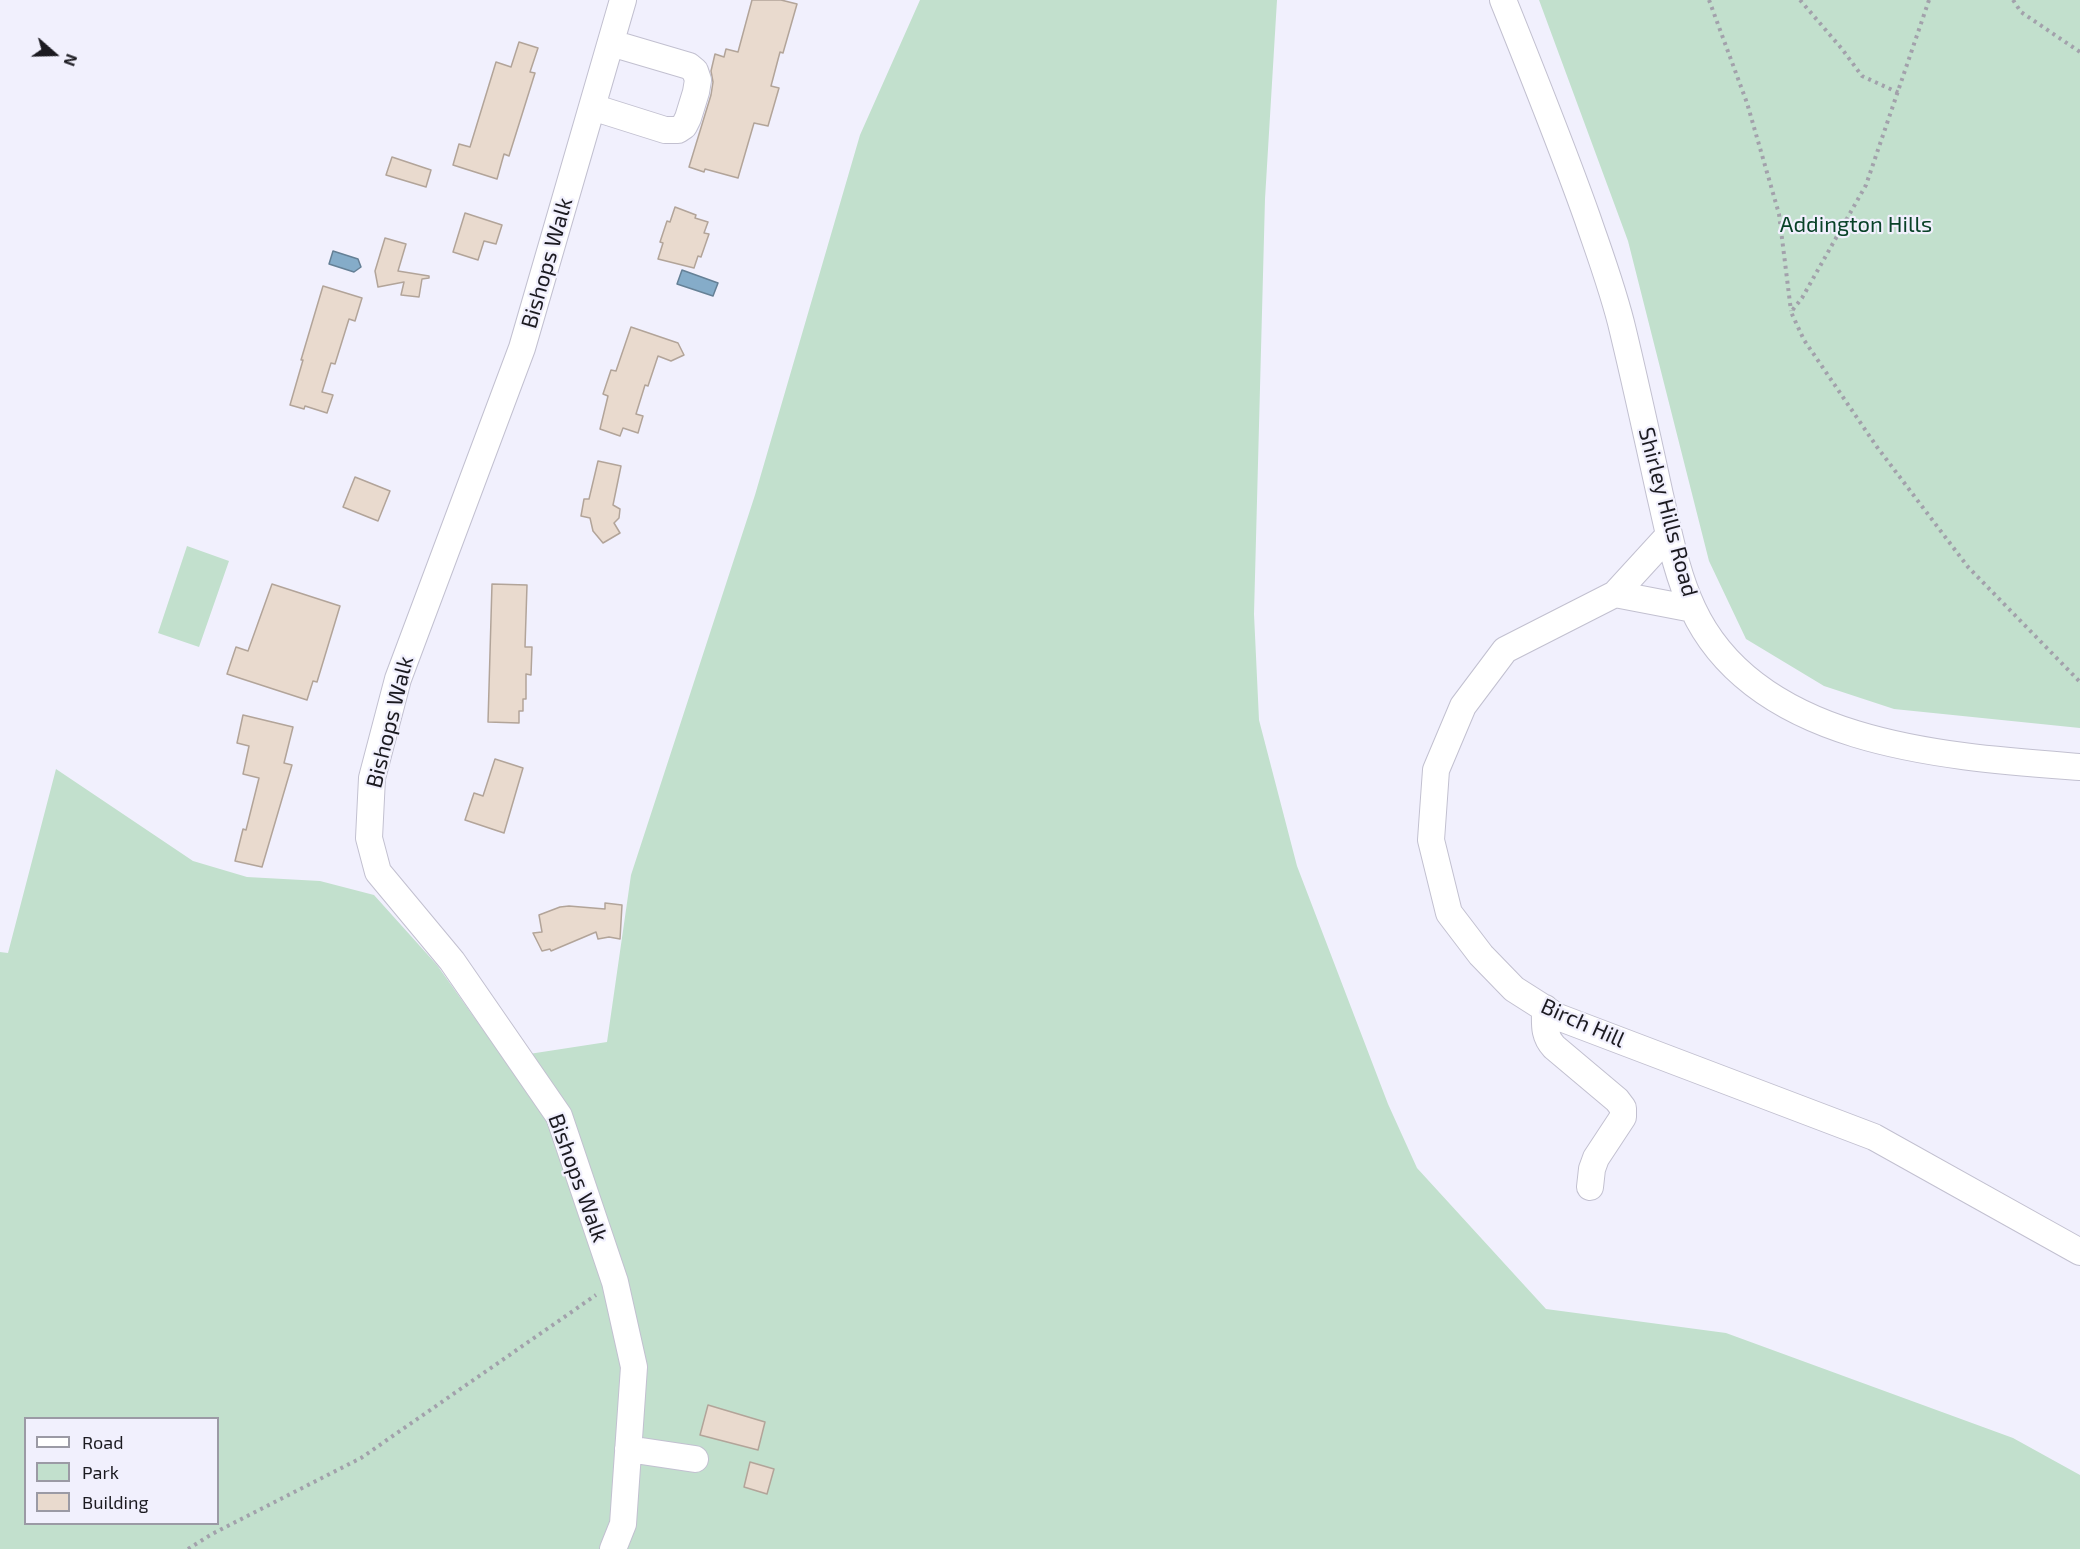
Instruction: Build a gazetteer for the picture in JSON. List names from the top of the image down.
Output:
{
  "streets": {
    "street": ["Bishops Walk", "Shirley Hills Road", "Birch Hill"]
  },
  "crossings": [
    ["Shirley Hills Road", "Birch Hill"]
  ],
  "parks": ["Addington Hills"],
  "legend": ["Road", "Park", "Building"],
  "north": "right"
}
